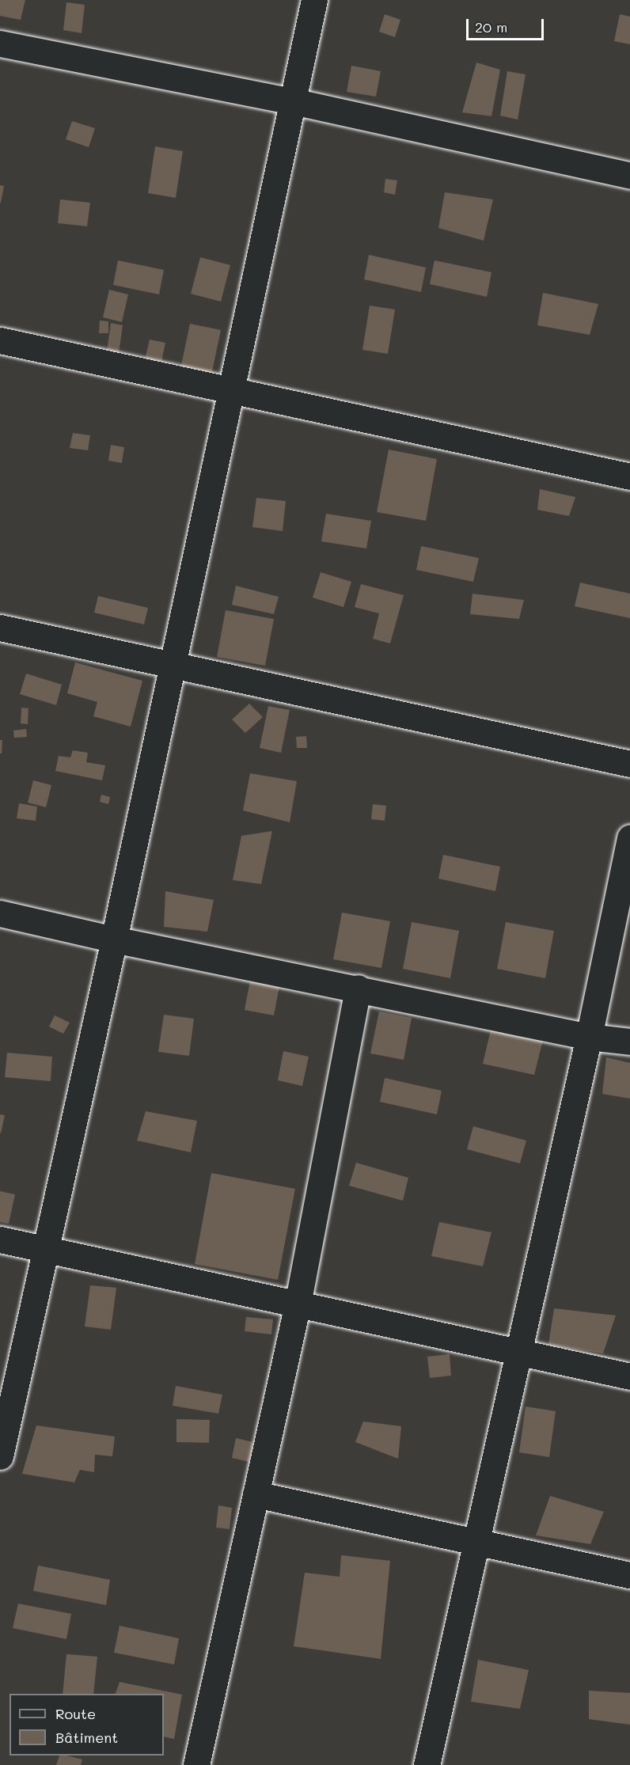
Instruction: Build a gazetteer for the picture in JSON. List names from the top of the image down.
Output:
{
  "legend": ["Route", "Bâtiment"],
  "scale_bar": "20 m"
}
